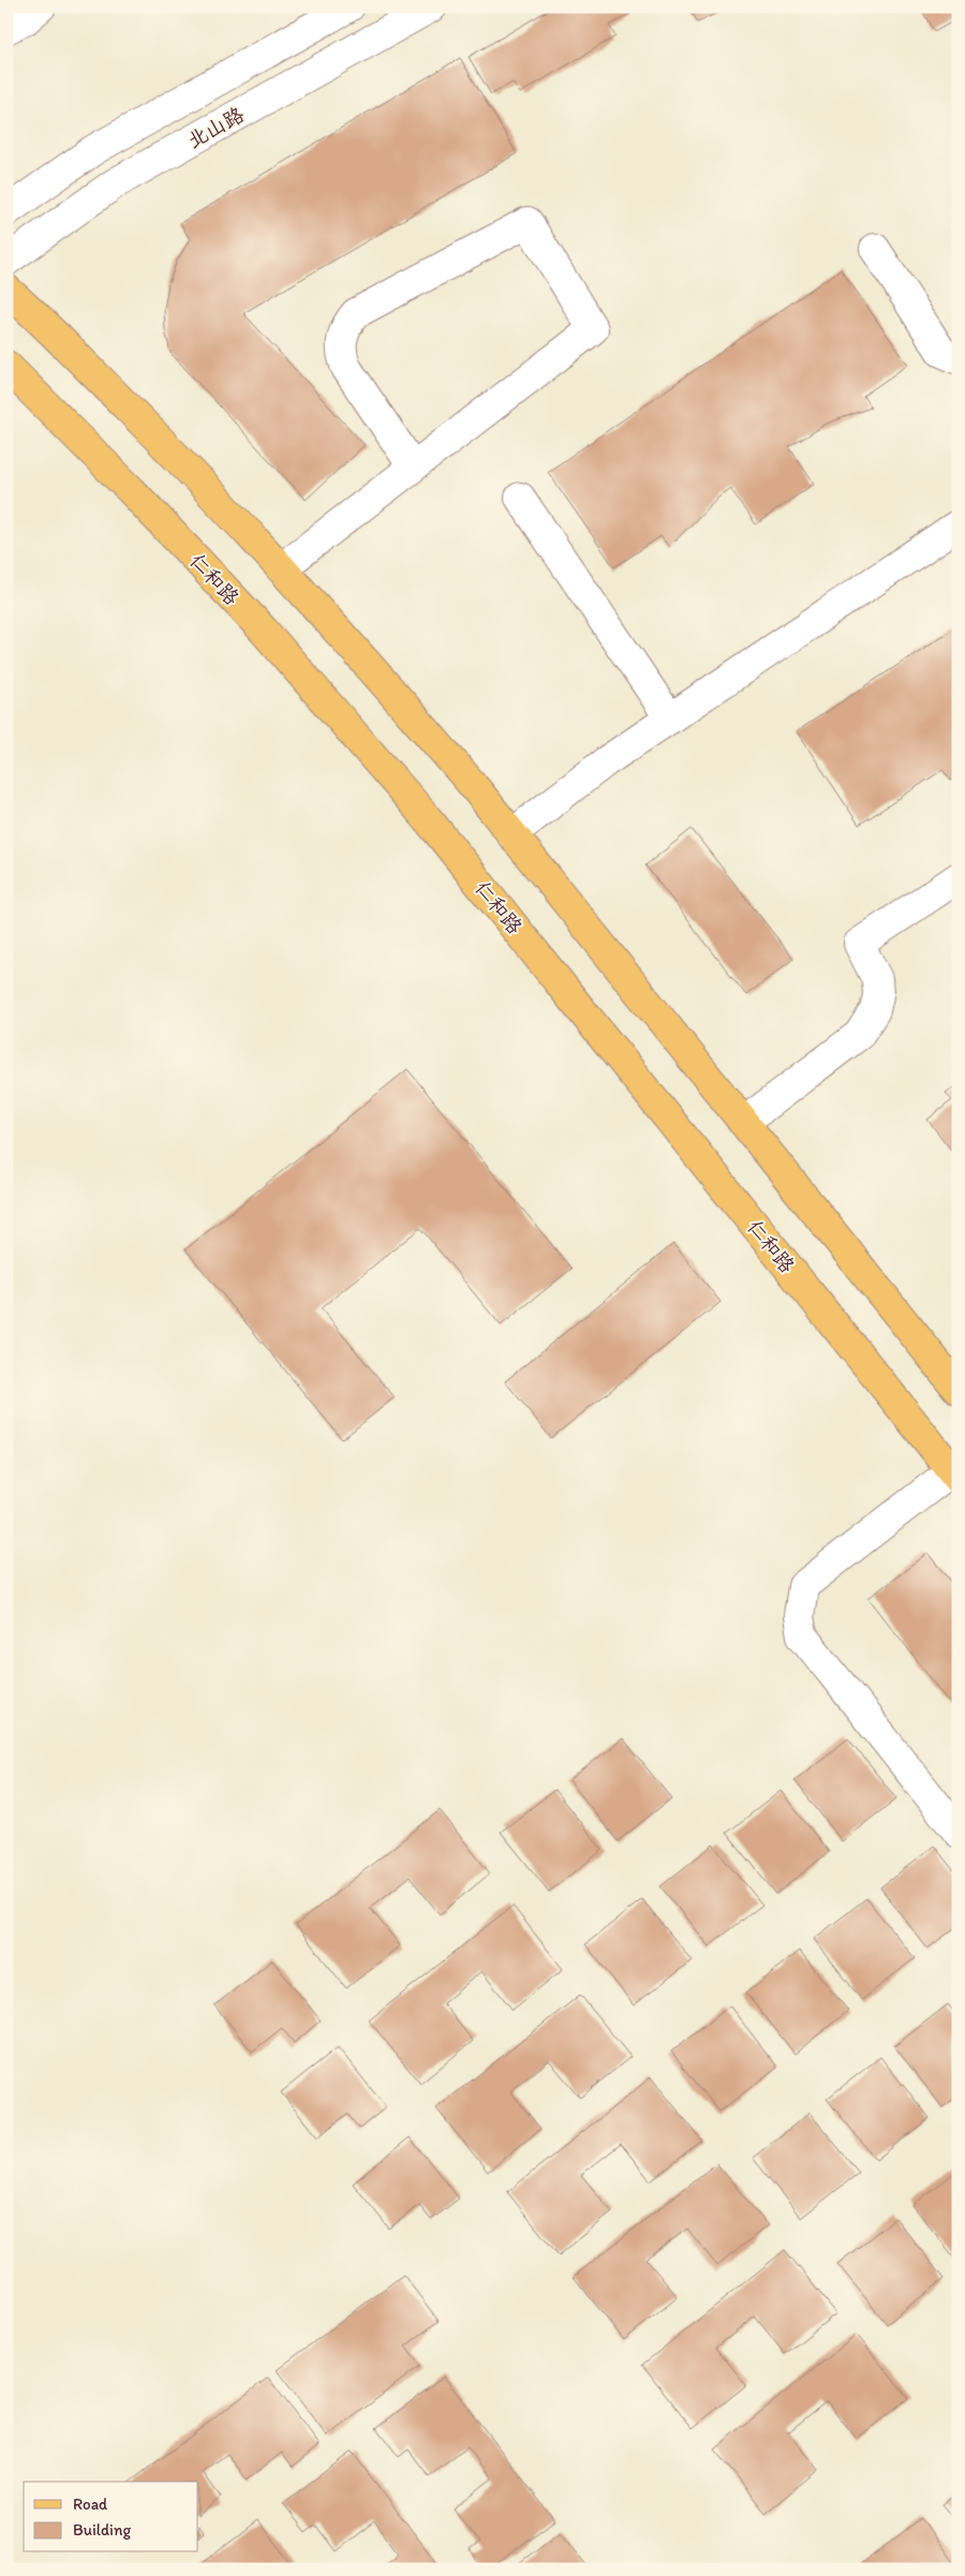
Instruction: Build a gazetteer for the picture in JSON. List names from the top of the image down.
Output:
{
  "streets": {
    "main road": ["仁和路"],
    "street": ["北山路"]
  },
  "legend": ["Road", "Building"]
}
